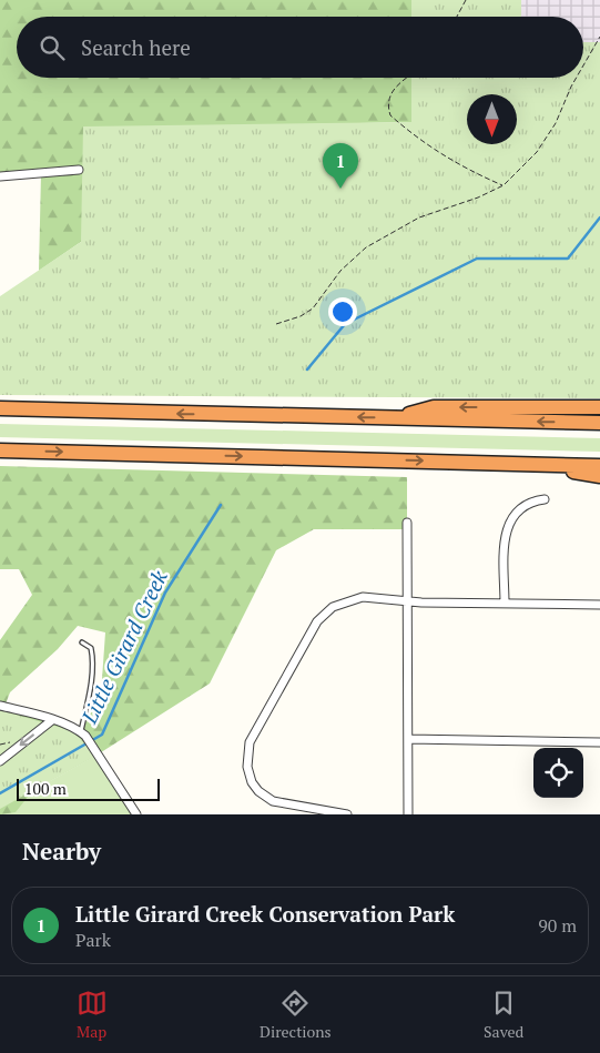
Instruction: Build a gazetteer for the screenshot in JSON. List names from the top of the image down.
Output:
{
  "water": ["Little Girard Creek"],
  "scale_bar": "100 m",
  "north": "bottom",
  "page": {
    "search": "Search here",
    "pins": "1",
    "scale": "100 m",
    "heading": "Nearby",
    "list": [
      {
        "mark": "1",
        "name": "Little Girard Creek Conservation Park",
        "note": "Park",
        "value": "90 m"
      }
    ],
    "nav": ["Map", "Directions", "Saved"]
  }
}
